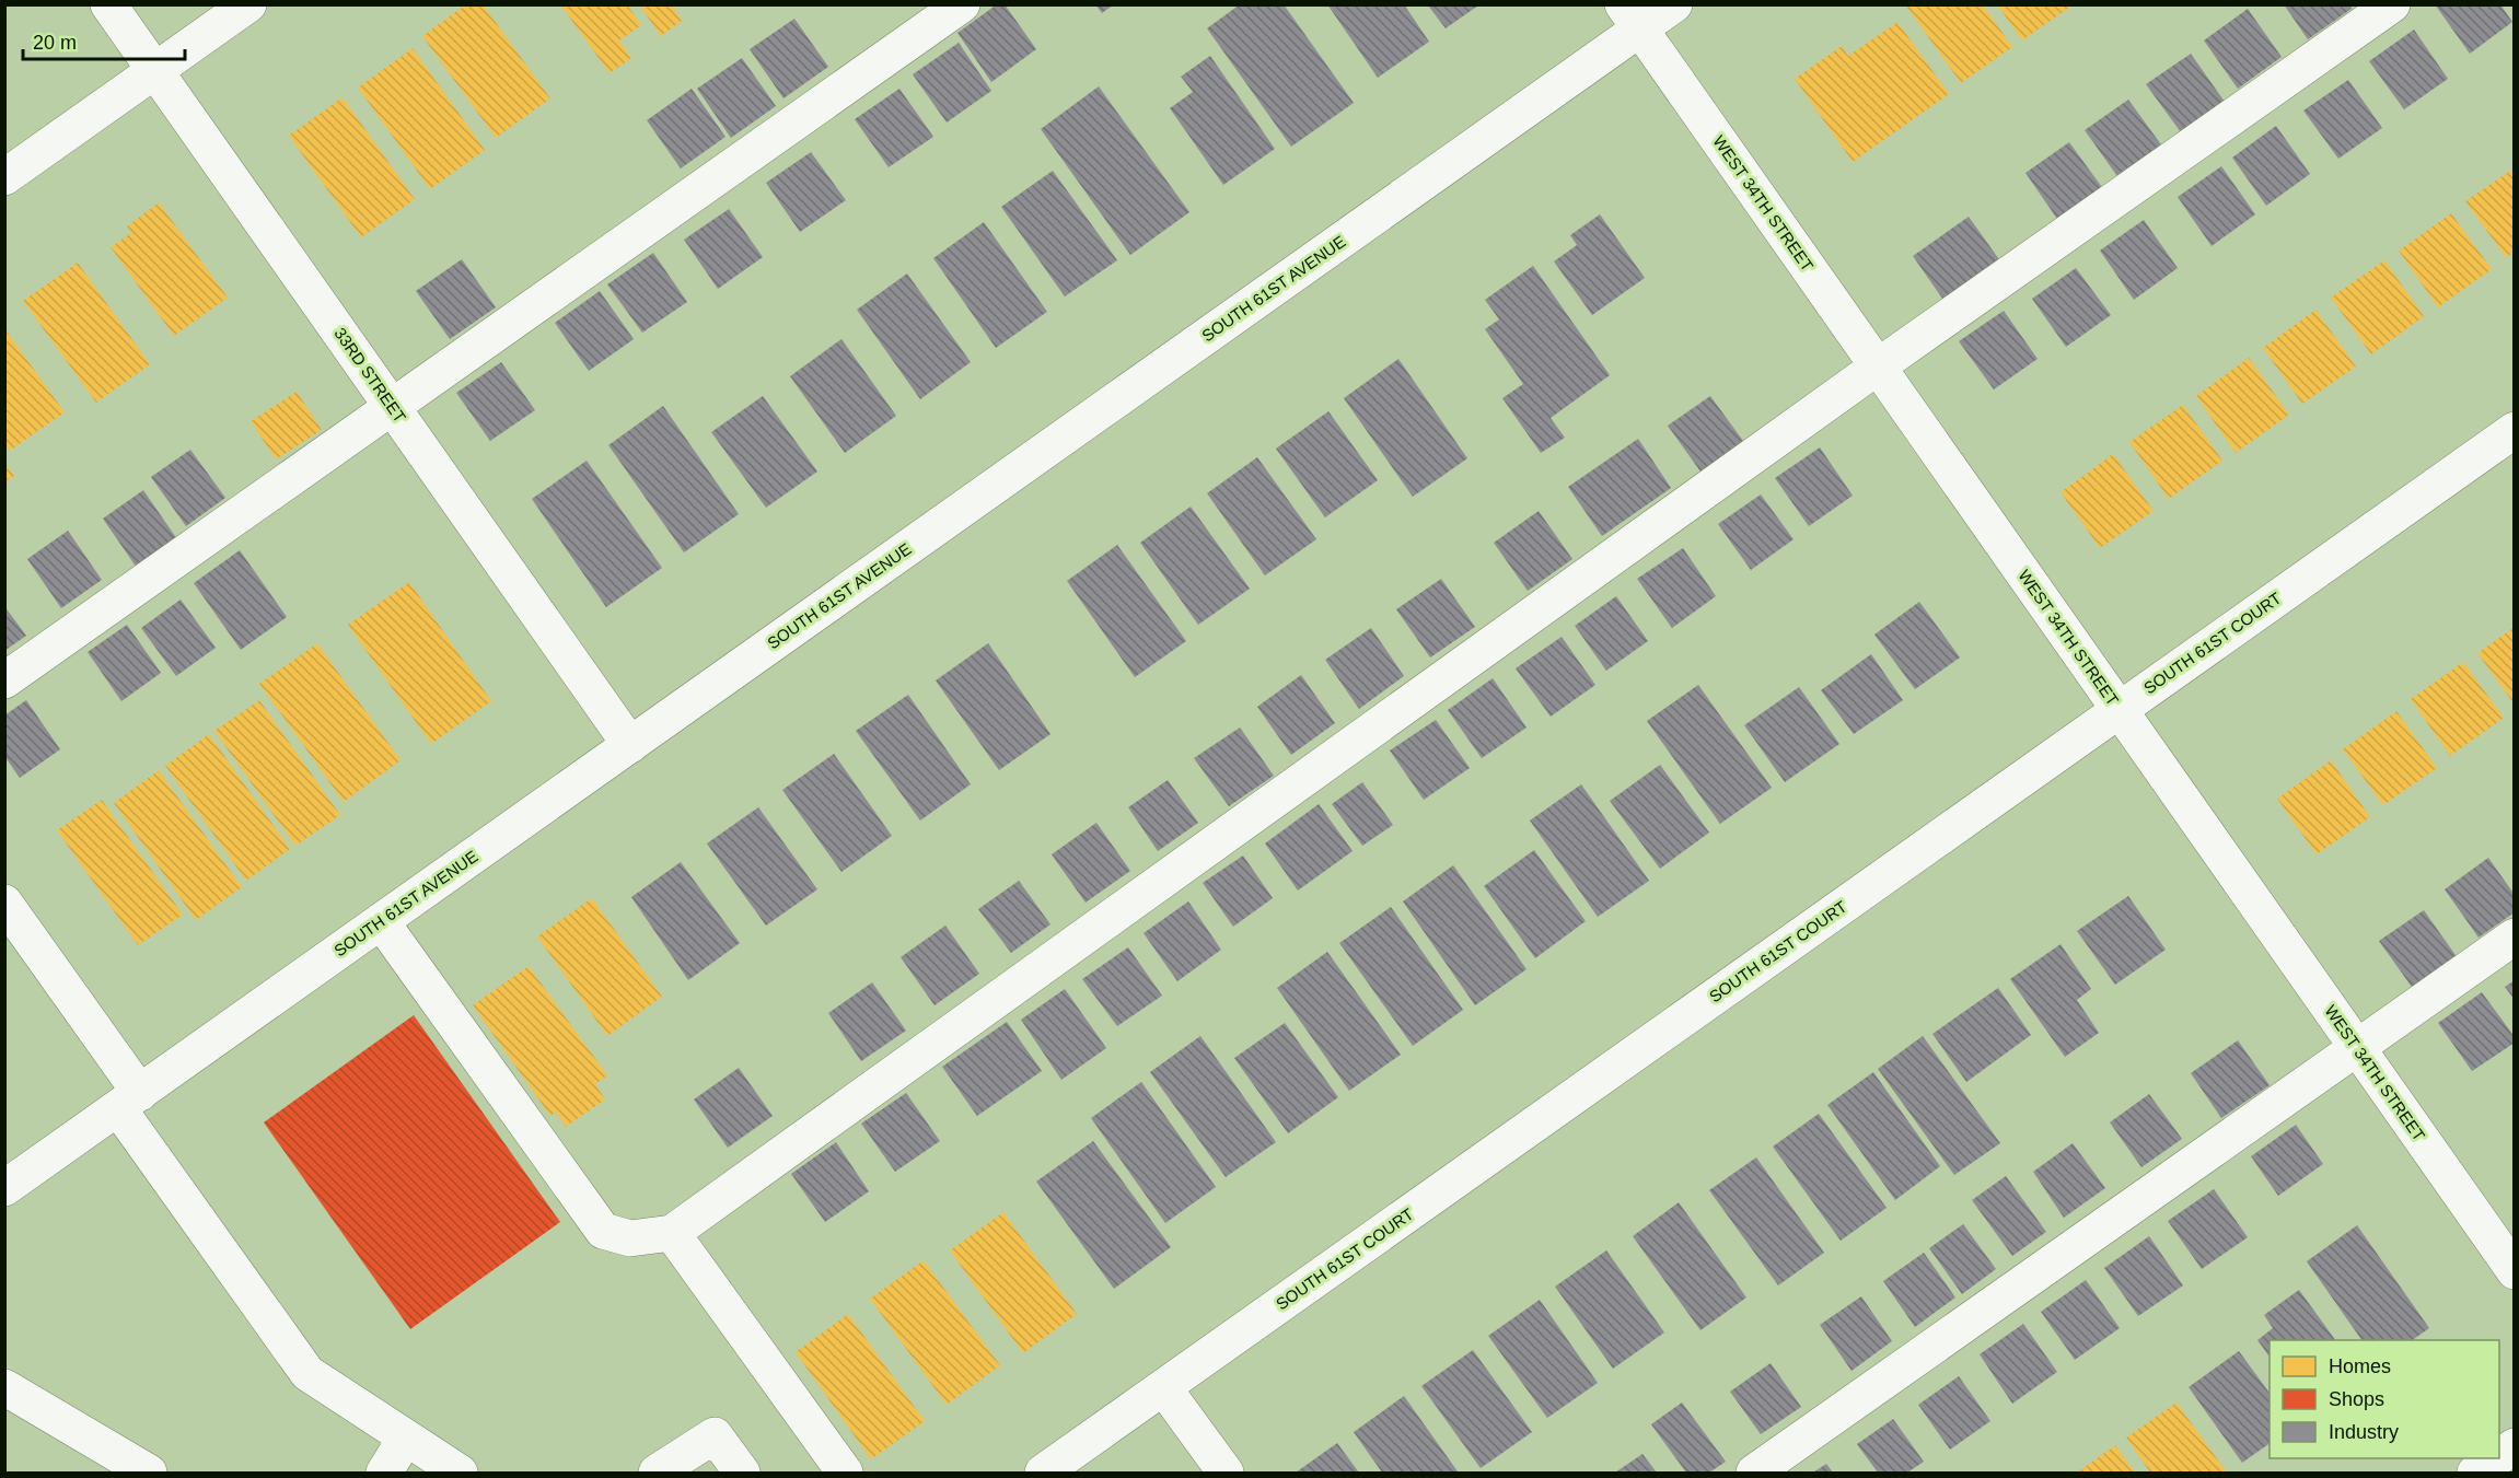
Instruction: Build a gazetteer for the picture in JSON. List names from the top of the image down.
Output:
{
  "streets": {
    "street": [
      "WEST 34TH STREET",
      "SOUTH 61ST AVENUE",
      "33RD STREET",
      "SOUTH 61ST COURT"
    ]
  },
  "crossings": [
    ["WEST 34TH STREET", "SOUTH 61ST AVENUE"],
    ["WEST 34TH STREET", "SOUTH 61ST COURT"],
    ["SOUTH 61ST AVENUE", "33RD STREET"]
  ],
  "legend": ["Homes", "Shops", "Industry"],
  "scale_bar": "20 m"
}
